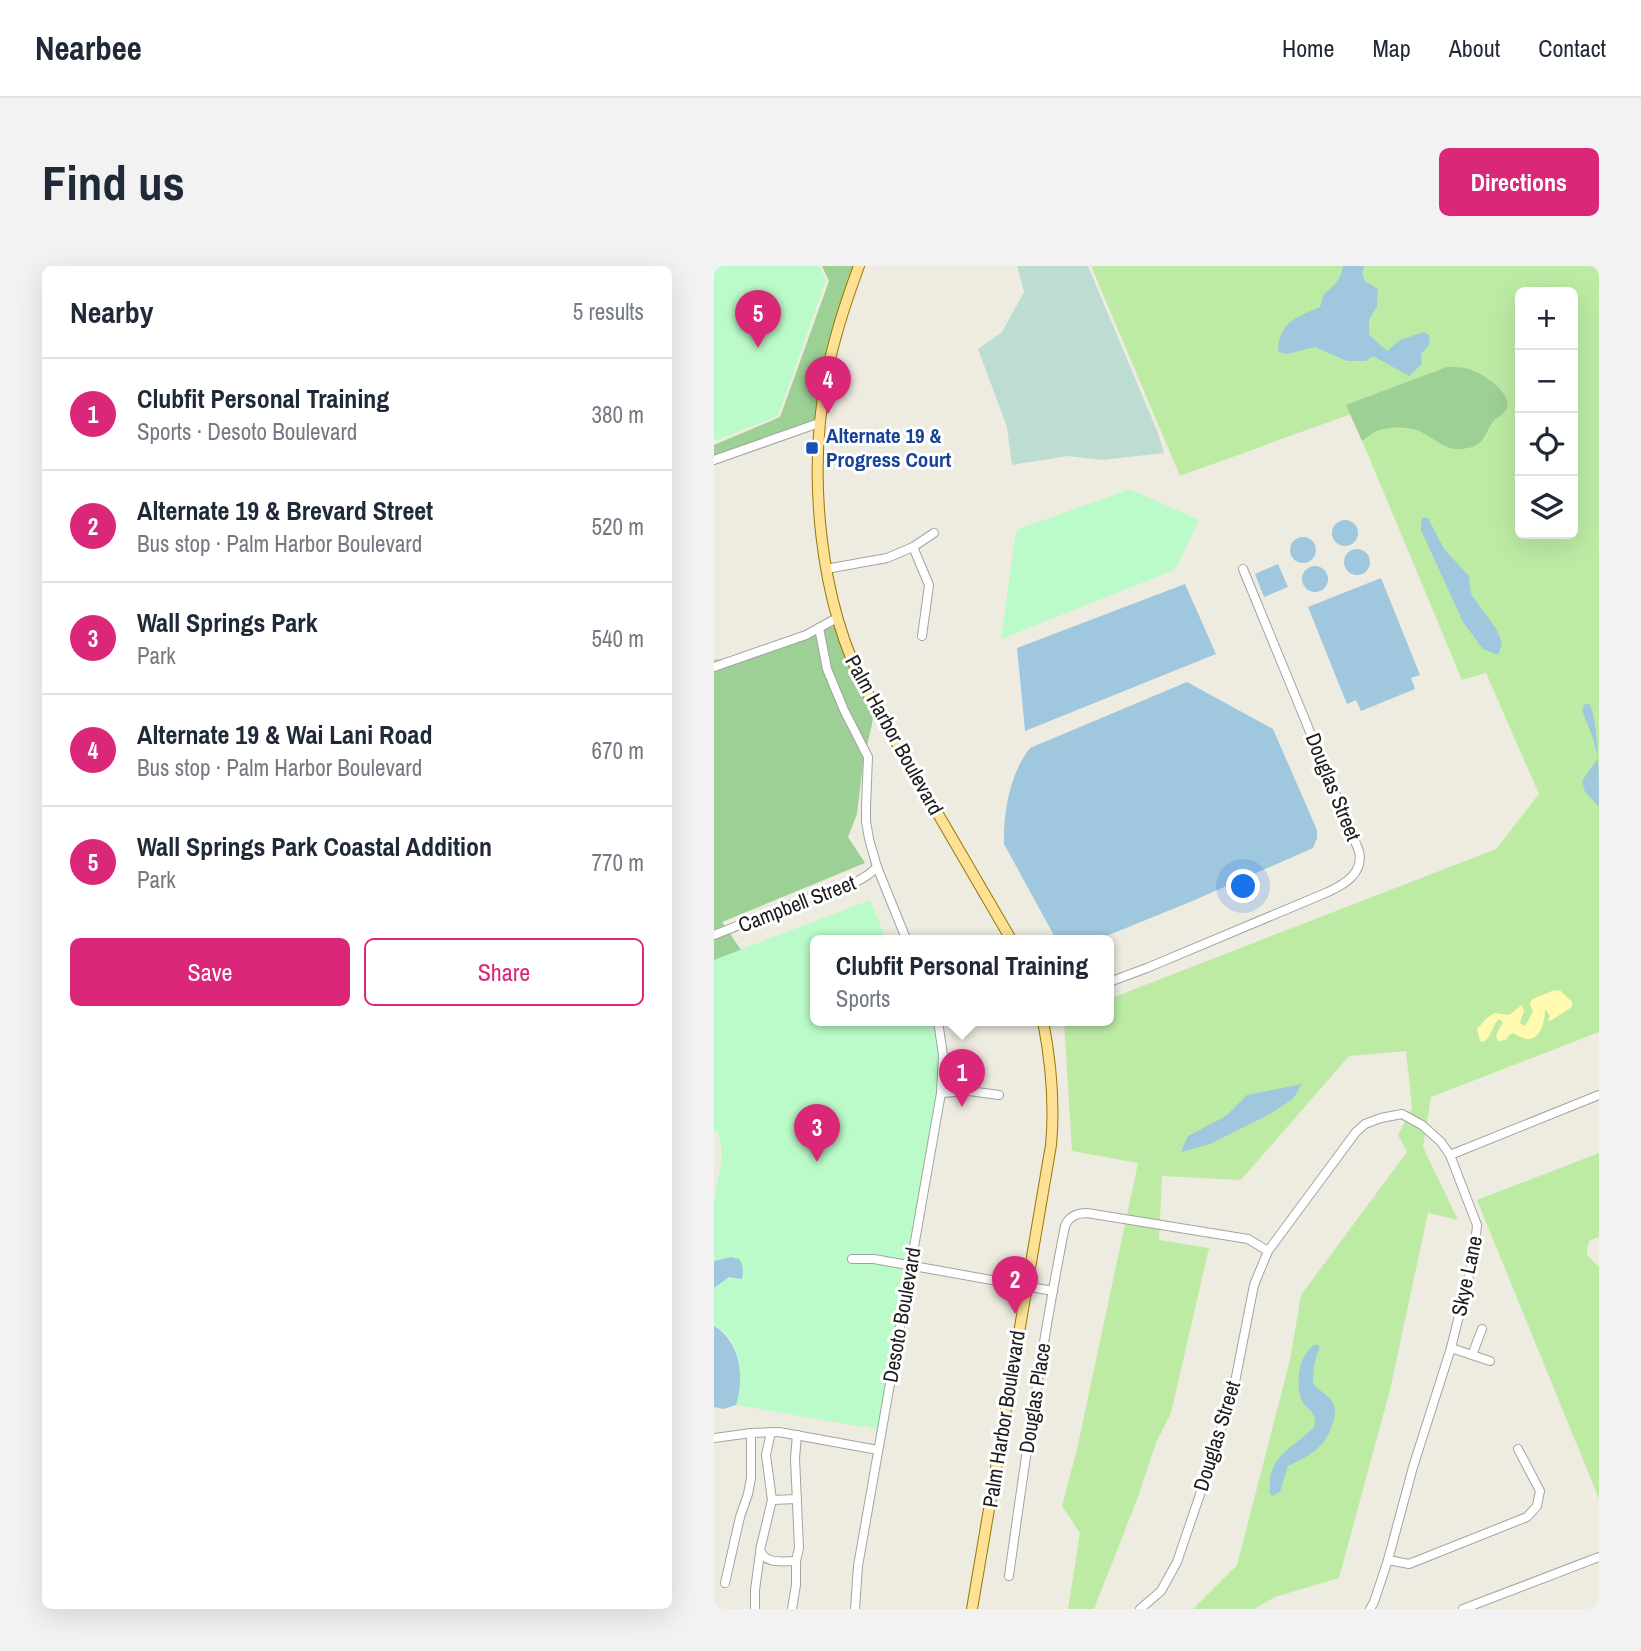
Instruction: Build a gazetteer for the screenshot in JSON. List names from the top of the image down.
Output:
{
  "streets": {
    "main road": ["Palm Harbor Boulevard"],
    "street": [
      "Douglas Street",
      "Campbell Street",
      "Skye Lane",
      "Desoto Boulevard",
      "Douglas Place"
    ]
  },
  "crossings": [
    ["Douglas Street", "Skye Lane"],
    ["Douglas Street", "Douglas Place"],
    ["Skye Lane", "Douglas Place"]
  ],
  "places": {
    "transit": ["Alternate 19 & Progress Court"]
  },
  "page": {
    "header": "Nearbee",
    "nav": [
      "Home",
      "Map",
      "About",
      "Contact"
    ],
    "buttons": [
      "Directions",
      ["Save", "Share"]
    ],
    "title": "Find us",
    "heading": ["Nearby", "5 results"],
    "map_buttons": ["+", "−"],
    "pins": [
      "5",
      "4",
      "1",
      "3",
      "2"
    ],
    "list": [
      {
        "mark": "1",
        "name": "Clubfit Personal Training",
        "note": "Sports · Desoto Boulevard",
        "value": "380 m"
      },
      {
        "mark": "2",
        "name": "Alternate 19 & Brevard Street",
        "note": "Bus stop · Palm Harbor Boulevard",
        "value": "520 m"
      },
      {
        "mark": "3",
        "name": "Wall Springs Park",
        "note": "Park",
        "value": "540 m"
      },
      {
        "mark": "4",
        "name": "Alternate 19 & Wai Lani Road",
        "note": "Bus stop · Palm Harbor Boulevard",
        "value": "670 m"
      },
      {
        "mark": "5",
        "name": "Wall Springs Park Coastal Addition",
        "note": "Park",
        "value": "770 m"
      }
    ],
    "popup": ["Clubfit Personal Training", "Sports"]
  }
}
